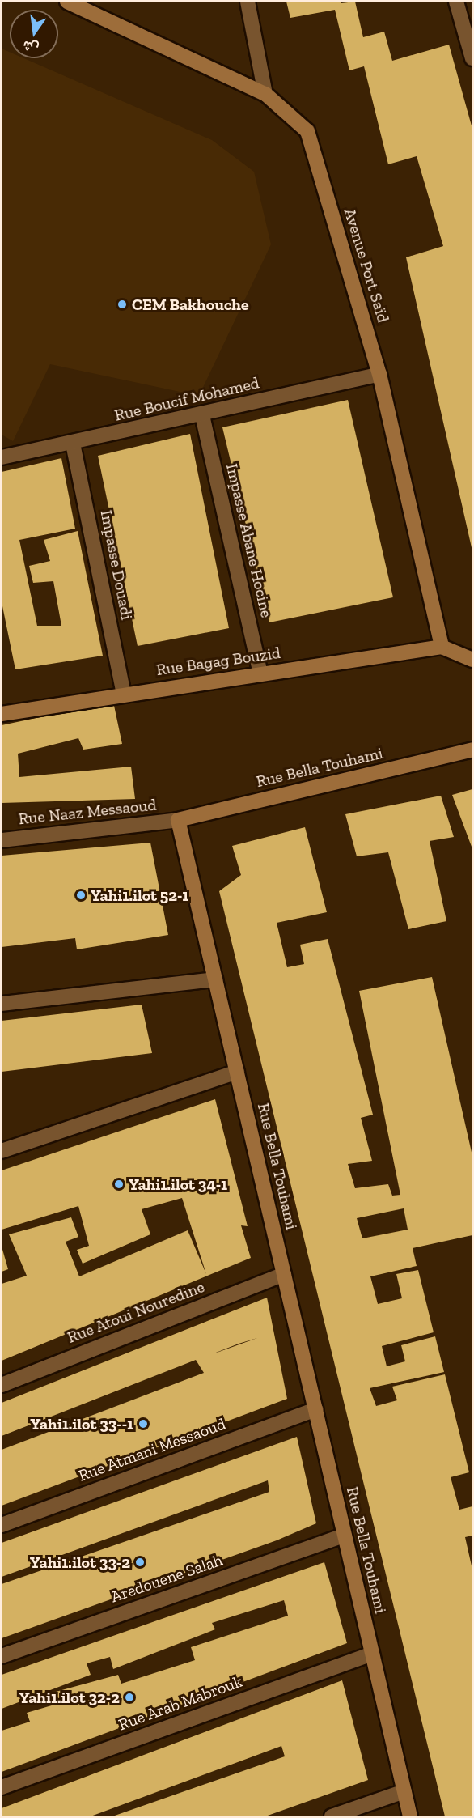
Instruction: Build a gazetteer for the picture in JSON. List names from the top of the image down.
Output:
{
  "streets": {
    "street": [
      "Avenue Port Saïd",
      "Rue Boucif Mohamed",
      "Impasse Abane Hocine",
      "Impasse Douadi",
      "Rue Bagag Bouzid",
      "Rue Bella Touhami",
      "Rue Naaz Messaoud",
      "Rue Atoui Nouredine",
      "Rue Atmani Messaoud",
      "Aredouene Salah",
      "Rue Arab Mabrouk"
    ]
  },
  "crossings": [
    ["Avenue Port Saïd", "Rue Boucif Mohamed"],
    ["Avenue Port Saïd", "Rue Bagag Bouzid"],
    ["Rue Boucif Mohamed", "Impasse Abane Hocine"],
    ["Rue Boucif Mohamed", "Impasse Douadi"],
    ["Impasse Abane Hocine", "Rue Bagag Bouzid"],
    ["Impasse Douadi", "Rue Bagag Bouzid"],
    ["Rue Bella Touhami", "Rue Naaz Messaoud"],
    ["Rue Bella Touhami", "Rue Atoui Nouredine"],
    ["Rue Bella Touhami", "Rue Atmani Messaoud"],
    ["Rue Bella Touhami", "Aredouene Salah"],
    ["Rue Bella Touhami", "Rue Arab Mabrouk"]
  ],
  "places": [
    "CEM Bakhouche",
    "Yahi1.ilot 52-1",
    "Yahi1.ilot 34-1",
    "Yahi1.ilot 33--1",
    "Yahi1.ilot 33-2",
    "Yahi1.ilot 32-2"
  ],
  "north": "bottom"
}
